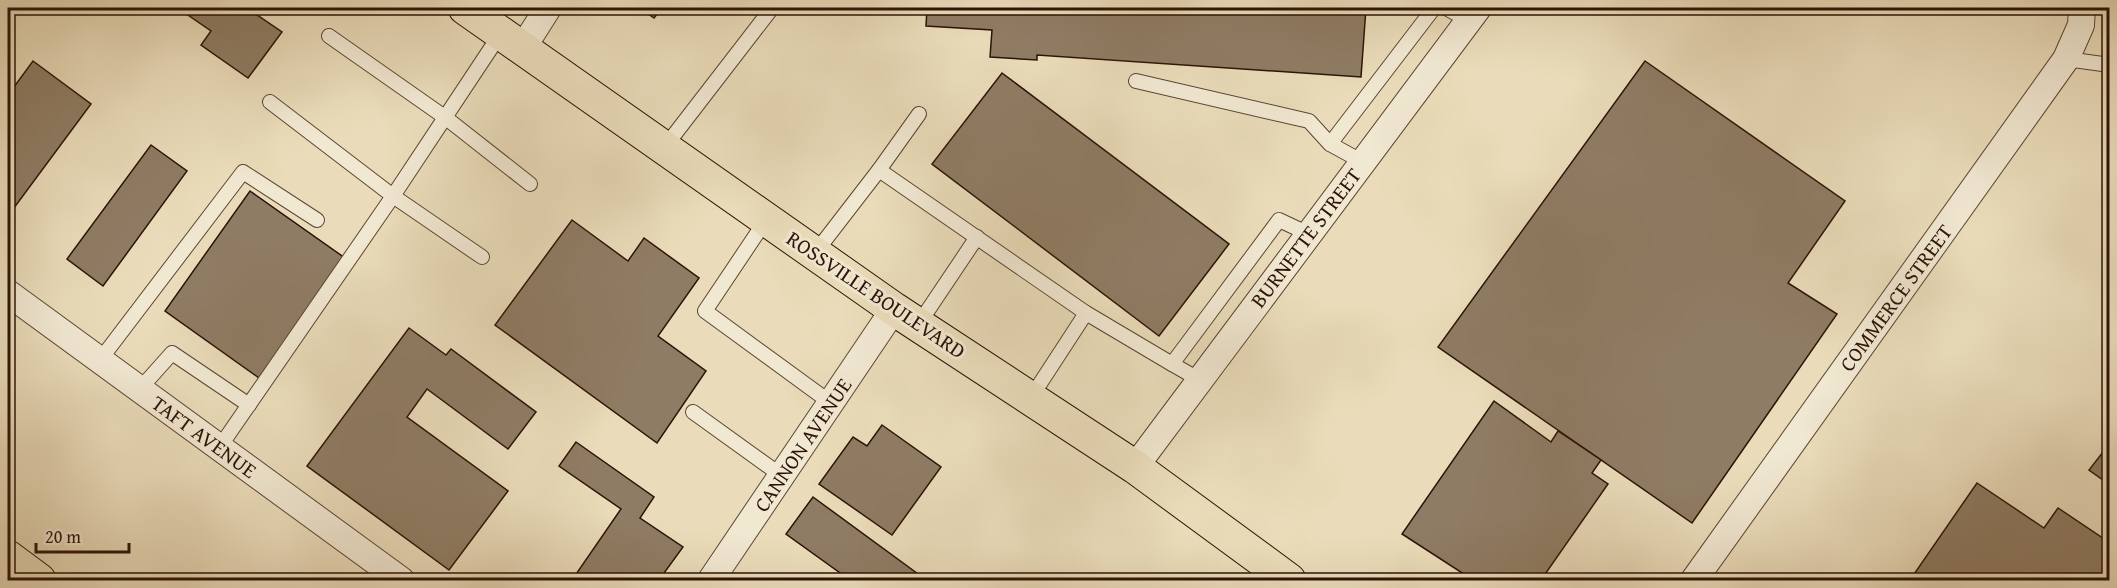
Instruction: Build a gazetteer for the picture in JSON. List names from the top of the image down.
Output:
{
  "streets": {
    "main road": ["ROSSVILLE BOULEVARD"],
    "street": [
      "BURNETTE STREET",
      "COMMERCE STREET",
      "TAFT AVENUE",
      "CANNON AVENUE"
    ]
  },
  "crossings": [
    ["BURNETTE STREET", "ROSSVILLE BOULEVARD"],
    ["ROSSVILLE BOULEVARD", "CANNON AVENUE"]
  ],
  "scale_bar": "20 m"
}
